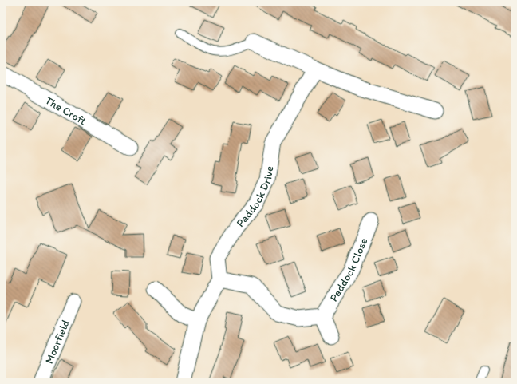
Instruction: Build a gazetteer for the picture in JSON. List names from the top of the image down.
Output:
{
  "streets": {
    "street": [
      "The Croft",
      "Paddock Drive",
      "Paddock Close",
      "Moorfield"
    ]
  }
}
